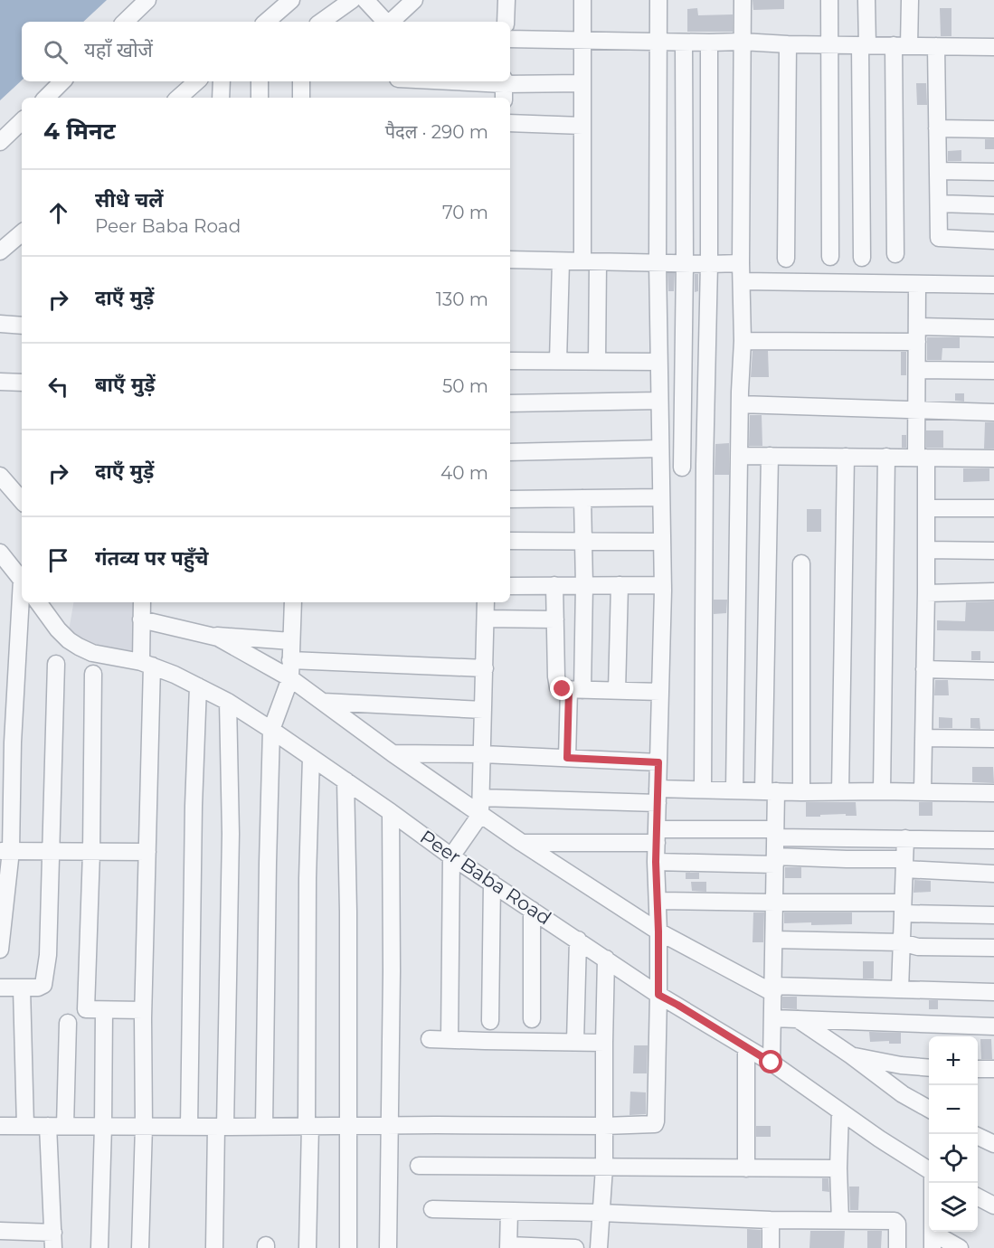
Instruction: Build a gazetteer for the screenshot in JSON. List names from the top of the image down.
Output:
{
  "streets": {
    "street": ["Peer Baba Road"]
  },
  "page": {
    "search": "यहाँ खोजें",
    "heading": ["4 मिनट", "पैदल · 290 m"],
    "list": [
      ["सीधे चलें", "Peer Baba Road", "70 m"],
      ["दाएँ मुड़ें", "130 m"],
      ["बाएँ मुड़ें", "50 m"],
      ["दाएँ मुड़ें", "40 m"],
      "गंतव्य पर पहुँचे"
    ],
    "map_buttons": ["+", "−"]
  }
}
